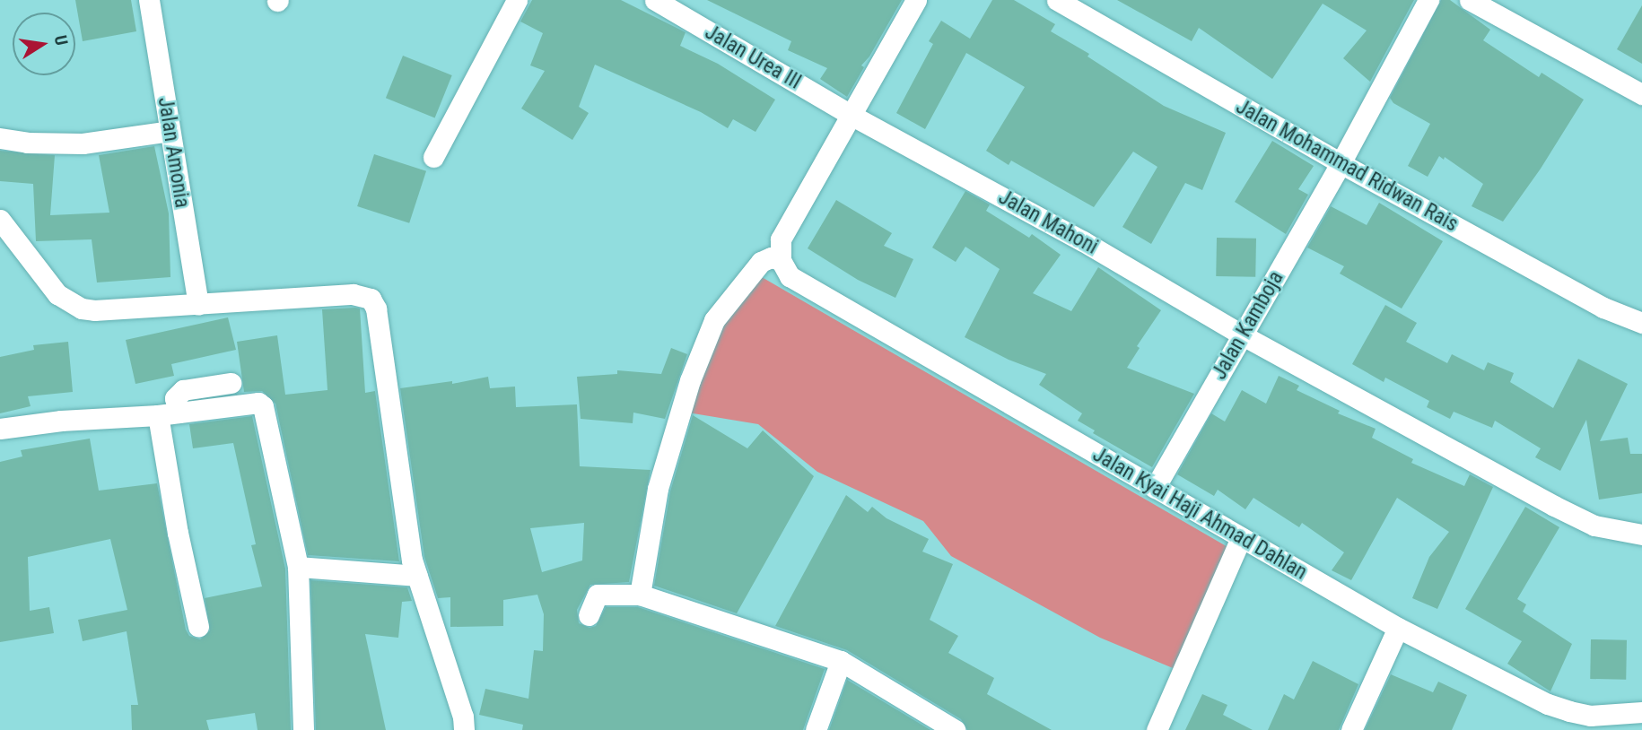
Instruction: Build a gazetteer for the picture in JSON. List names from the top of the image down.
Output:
{
  "streets": {
    "street": [
      "Jalan Urea III",
      "Jalan Amonia",
      "Jalan Mohammad Ridwan Rais",
      "Jalan Mahoni",
      "Jalan Kamboja",
      "Jalan Kyai Haji Ahmad Dahlan"
    ]
  },
  "crossings": [
    ["Jalan Urea III", "Jalan Mahoni"],
    ["Jalan Mohammad Ridwan Rais", "Jalan Kamboja"],
    ["Jalan Mahoni", "Jalan Kamboja"],
    ["Jalan Kamboja", "Jalan Kyai Haji Ahmad Dahlan"]
  ],
  "north": "right"
}
